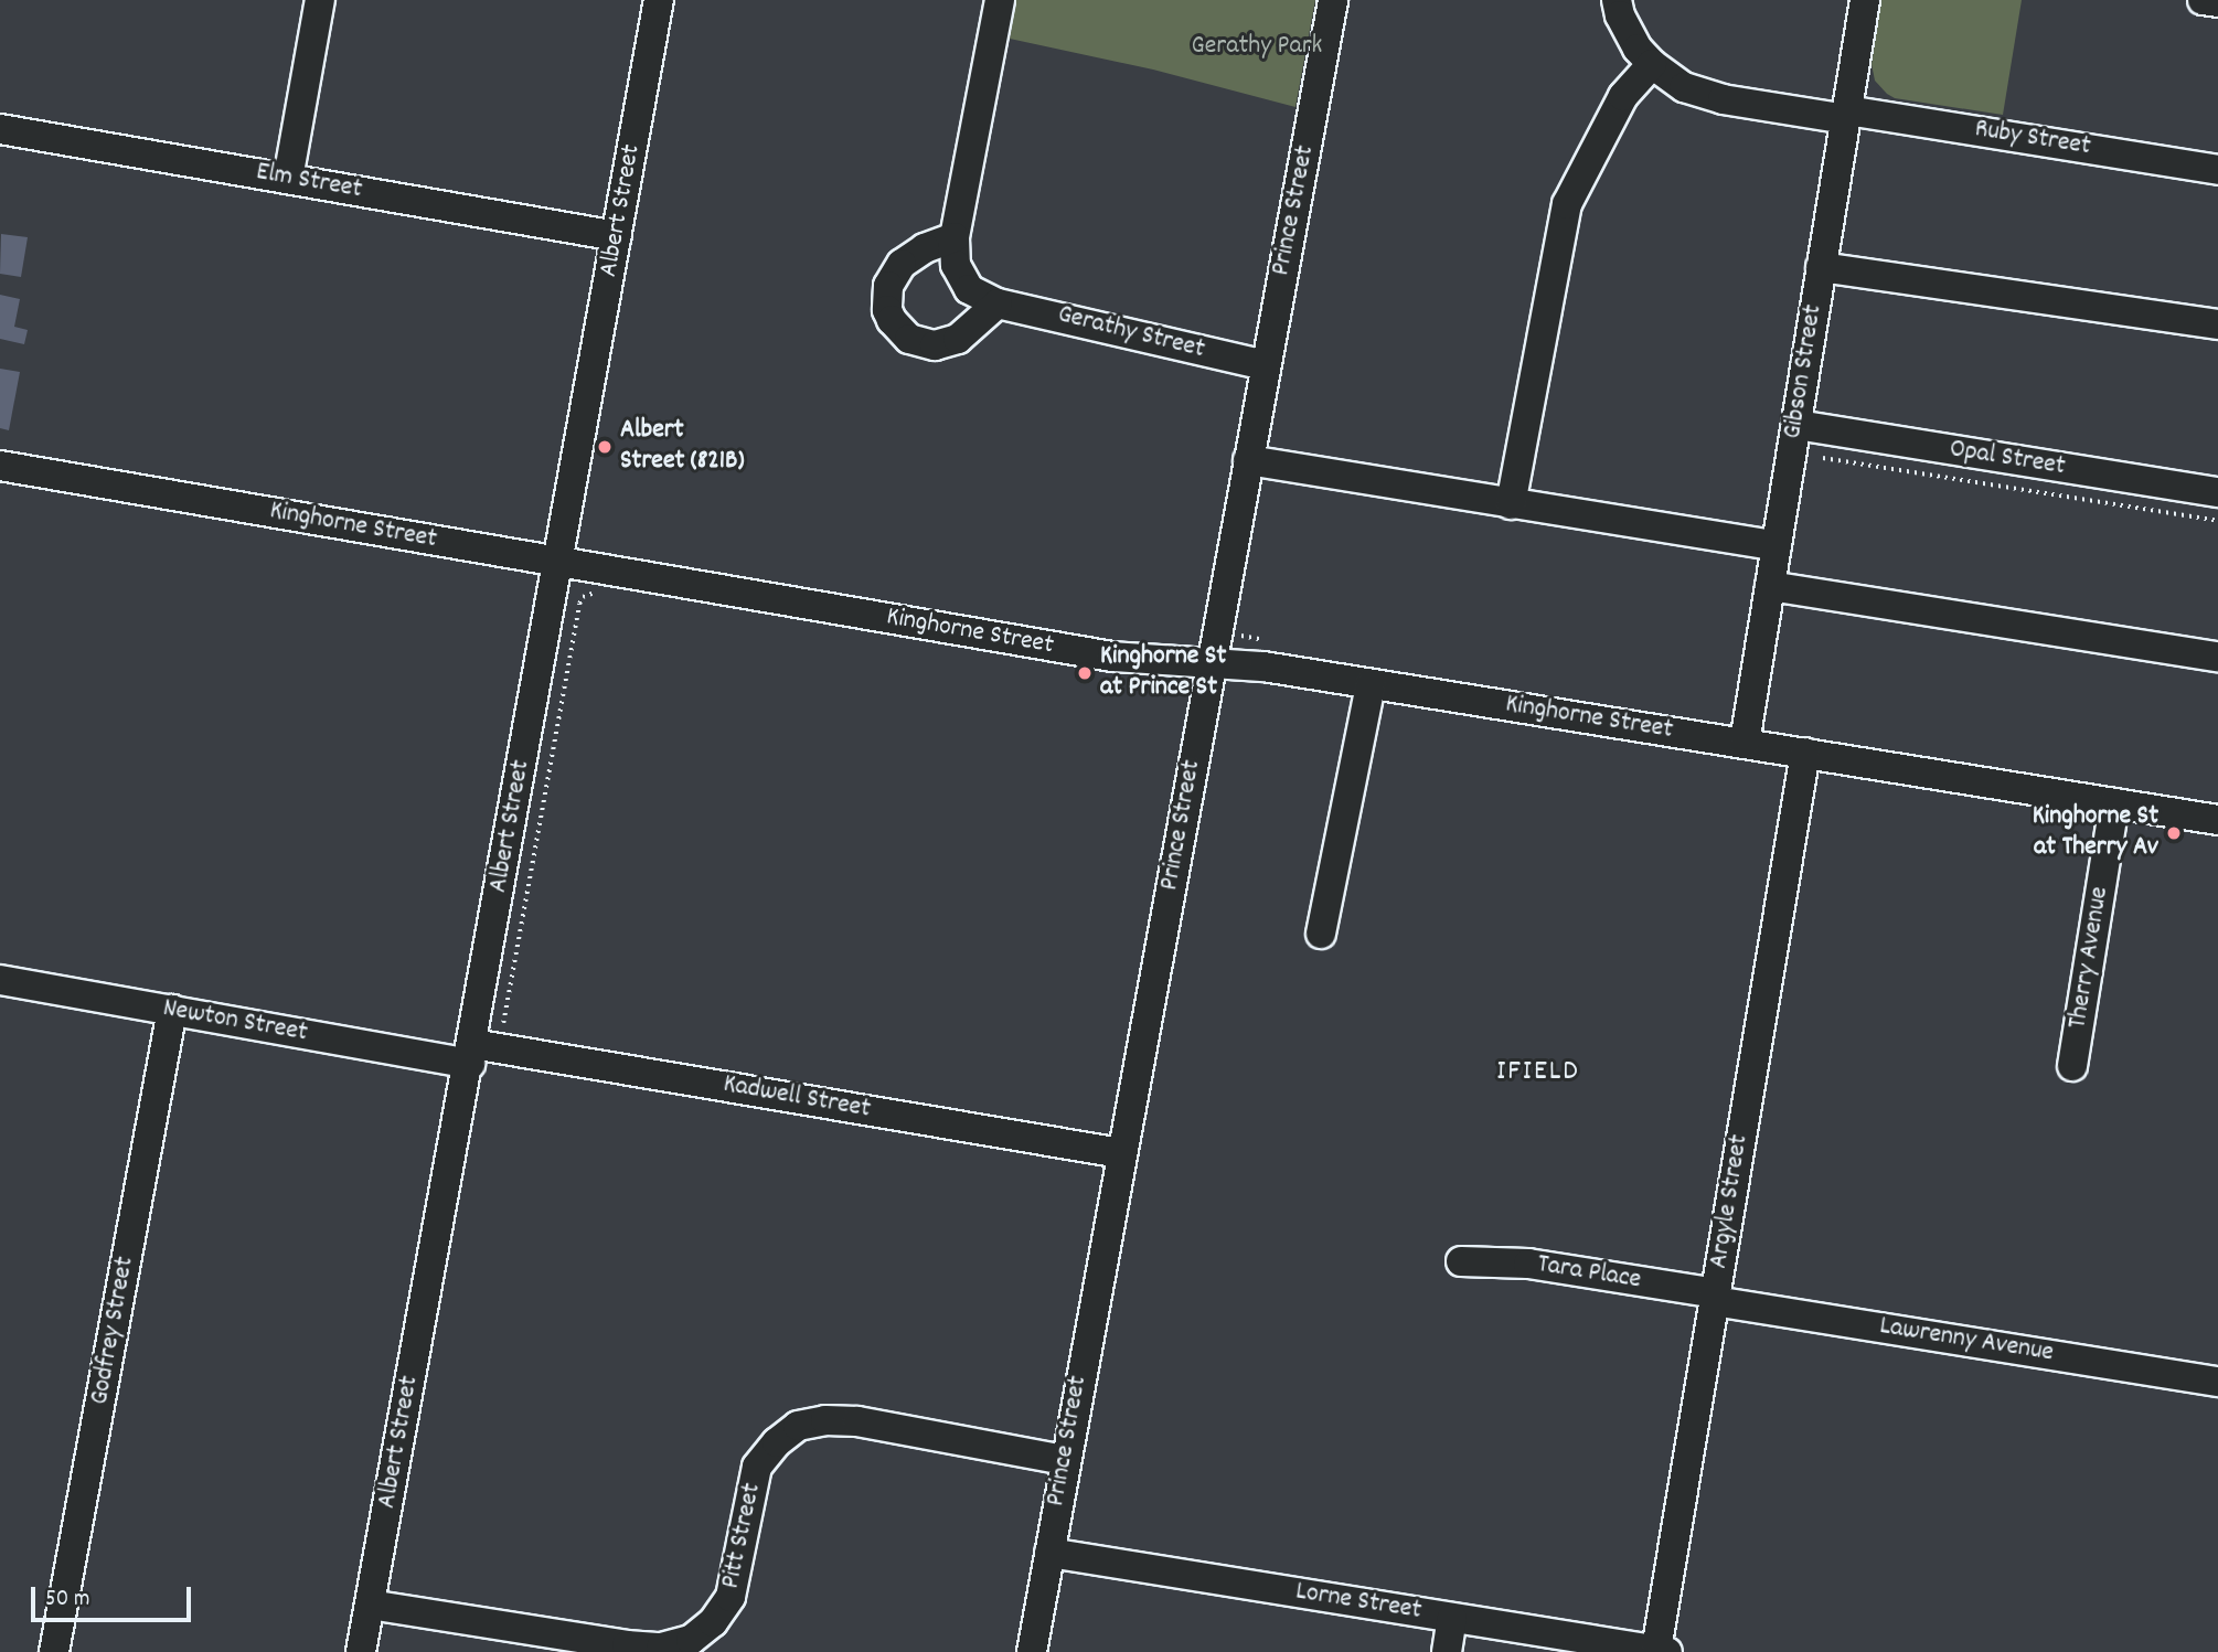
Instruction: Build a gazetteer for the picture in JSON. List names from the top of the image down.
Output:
{
  "streets": {
    "street": [
      "Ruby Street",
      "Elm Street",
      "Albert Street",
      "Prince Street",
      "Gerathy Street",
      "Gibson Street",
      "Opal Street",
      "Kinghorne Street",
      "Therry Avenue",
      "Newton Street",
      "Kadwell Street",
      "Argyle Street",
      "Tara Place",
      "Godfrey Street",
      "Lawrenny Avenue",
      "Pitt Street",
      "Lorne Street"
    ]
  },
  "crossings": [
    ["Ruby Street", "Gibson Street"],
    ["Elm Street", "Albert Street"],
    ["Albert Street", "Kinghorne Street"],
    ["Albert Street", "Newton Street"],
    ["Albert Street", "Kadwell Street"],
    ["Albert Street", "Pitt Street"],
    ["Prince Street", "Gerathy Street"],
    ["Prince Street", "Kinghorne Street"],
    ["Prince Street", "Kadwell Street"],
    ["Prince Street", "Pitt Street"],
    ["Prince Street", "Lorne Street"],
    ["Gibson Street", "Opal Street"],
    ["Gibson Street", "Kinghorne Street"],
    ["Kinghorne Street", "Therry Avenue"],
    ["Kinghorne Street", "Argyle Street"],
    ["Newton Street", "Kadwell Street"],
    ["Newton Street", "Godfrey Street"],
    ["Argyle Street", "Tara Place"],
    ["Argyle Street", "Lawrenny Avenue"],
    ["Argyle Street", "Lorne Street"],
    ["Tara Place", "Lawrenny Avenue"]
  ],
  "districts": ["IFIELD"],
  "parks": ["Gerathy Park"],
  "places": ["Albert Street (821B)", "Kinghorne St at Prince St", "Kinghorne St at Therry Av"],
  "scale_bar": "50 m"
}
